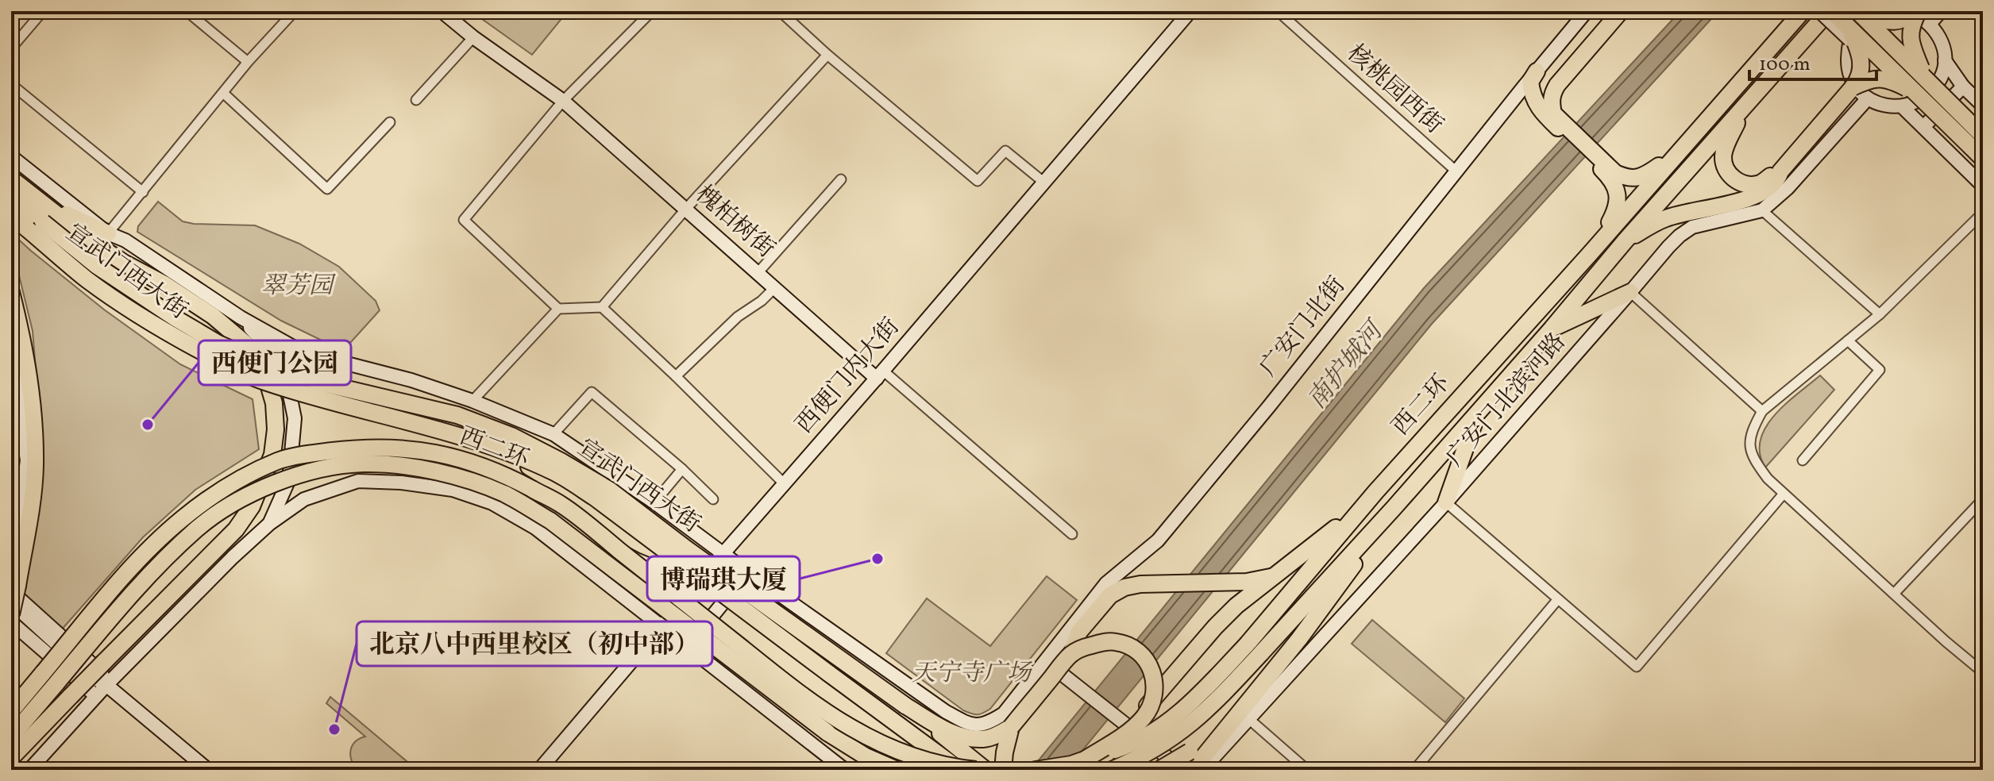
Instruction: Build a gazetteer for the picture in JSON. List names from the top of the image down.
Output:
{
  "streets": {
    "highway": ["宣武门西大街", "西二环"],
    "street": [
      "核桃园西街",
      "槐柏树街",
      "广安门北街",
      "西便门内大街",
      "广安门北滨河路"
    ]
  },
  "crossings": [
    ["核桃园西街", "广安门北街"],
    ["槐柏树街", "西便门内大街"],
    ["宣武门西大街", "广安门北街"],
    ["宣武门西大街", "西便门内大街"]
  ],
  "water": ["南护城河"],
  "parks": ["翠芳园", "天宁寺广场"],
  "places": ["西便门公园", "博瑞琪大厦", "北京八中西里校区（初中部）"],
  "scale_bar": "100 m"
}
